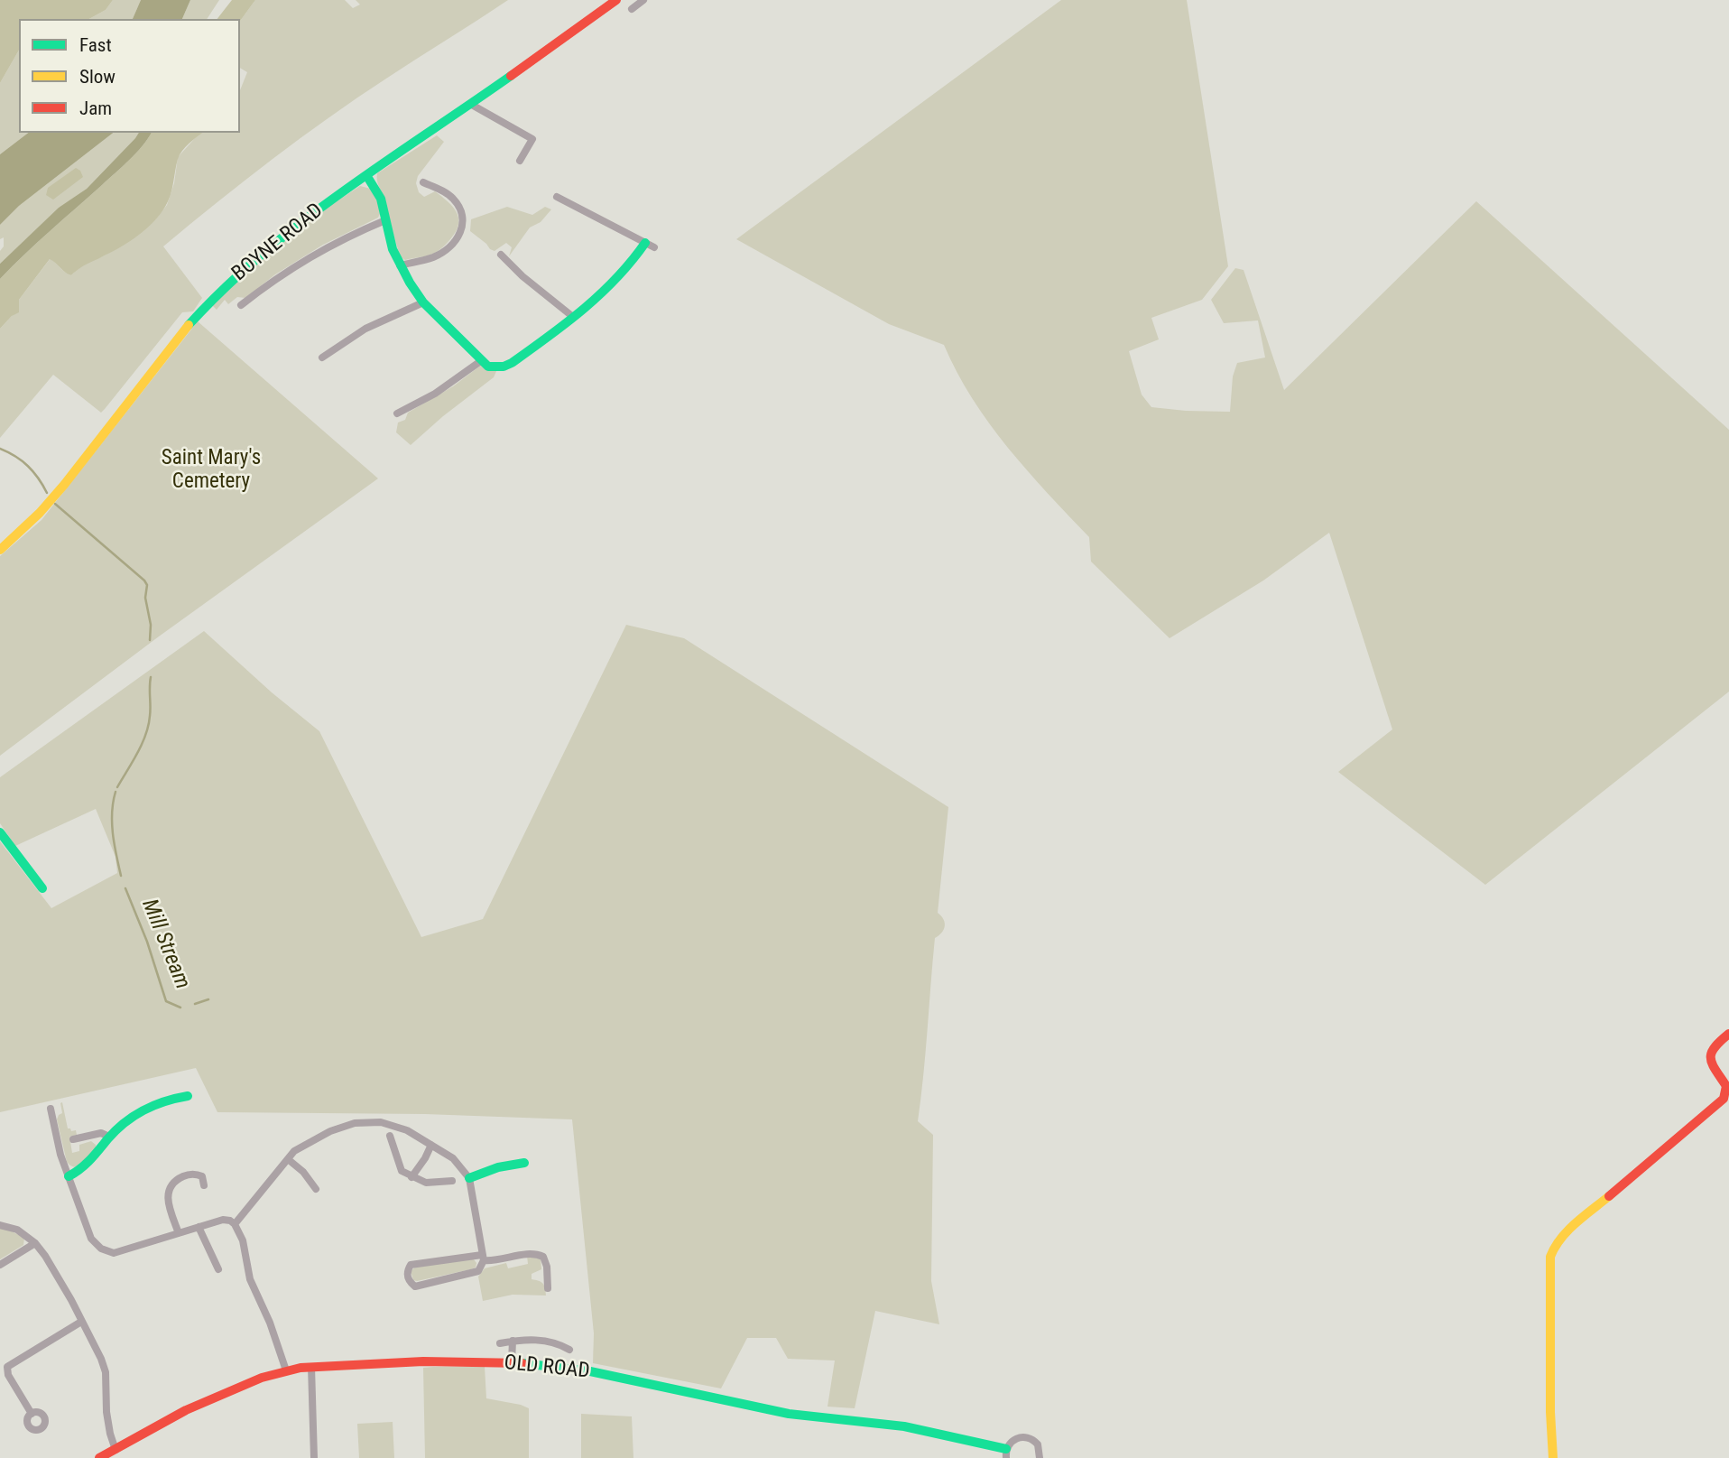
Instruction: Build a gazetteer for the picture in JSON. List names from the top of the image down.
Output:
{
  "streets": {
    "street": ["BOYNE ROAD", "OLD ROAD"]
  },
  "water": ["Mill Stream"],
  "parks": ["Saint Mary's Cemetery"],
  "legend": ["Fast", "Slow", "Jam"]
}
